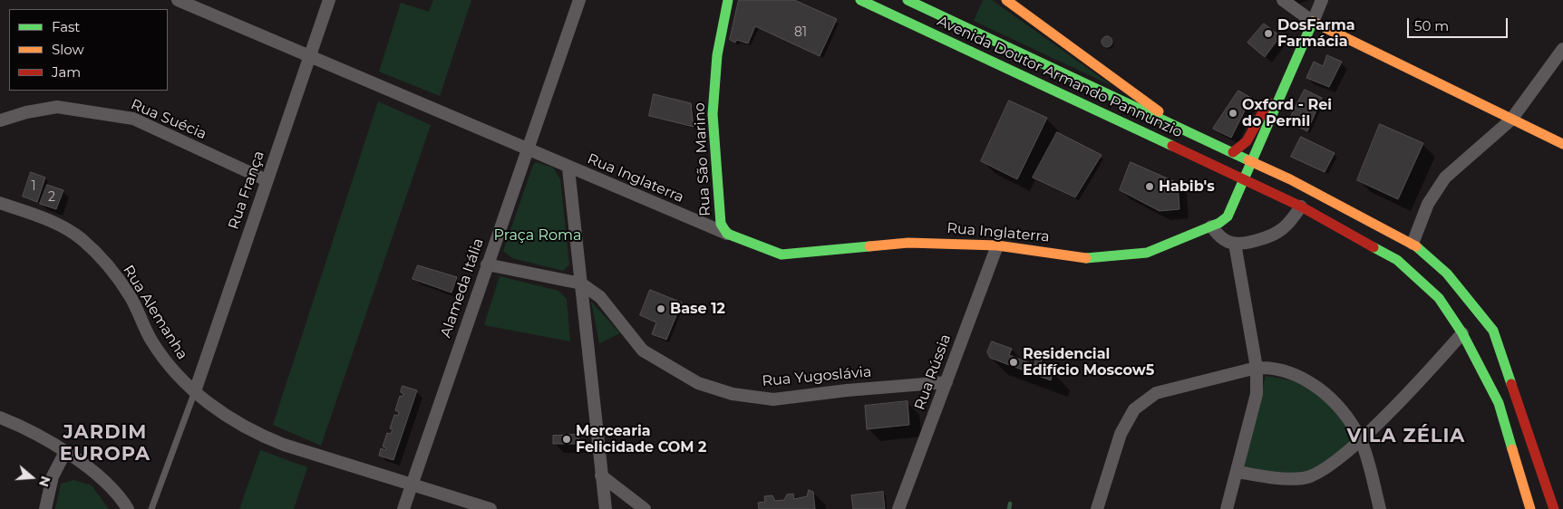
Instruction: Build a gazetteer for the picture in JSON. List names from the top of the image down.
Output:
{
  "streets": {
    "main road": ["Avenida Doutor Armando Pannunzio", "Rua São Marino", "Rua Inglaterra"],
    "street": [
      "Rua Suécia",
      "Rua França",
      "Alameda Itália",
      "Rua Alemanha",
      "Rua Rússia",
      "Rua Yugoslávia"
    ]
  },
  "crossings": [
    ["Avenida Doutor Armando Pannunzio", "Rua Inglaterra"],
    ["Rua Suécia", "Rua França"],
    ["Rua São Marino", "Rua Inglaterra"],
    ["Rua Inglaterra", "Rua França"],
    ["Rua Inglaterra", "Alameda Itália"],
    ["Rua Inglaterra", "Rua Rússia"],
    ["Rua França", "Rua Alemanha"],
    ["Alameda Itália", "Rua Alemanha"],
    ["Alameda Itália", "Rua Yugoslávia"],
    ["Rua Rússia", "Rua Yugoslávia"]
  ],
  "districts": ["JARDIM EUROPA", "VILA ZÉLIA"],
  "parks": ["Praça Roma"],
  "places": [
    "DosFarma Farmácia",
    "Oxford - Rei do Pernil",
    "Habib's",
    "Base 12",
    "Residencial Edifício Moscow5",
    "Mercearia Felicidade COM 2"
  ],
  "house_numbers": ["81", "1", "2"],
  "legend": ["Fast", "Slow", "Jam"],
  "scale_bar": "50 m",
  "north": "right"
}
